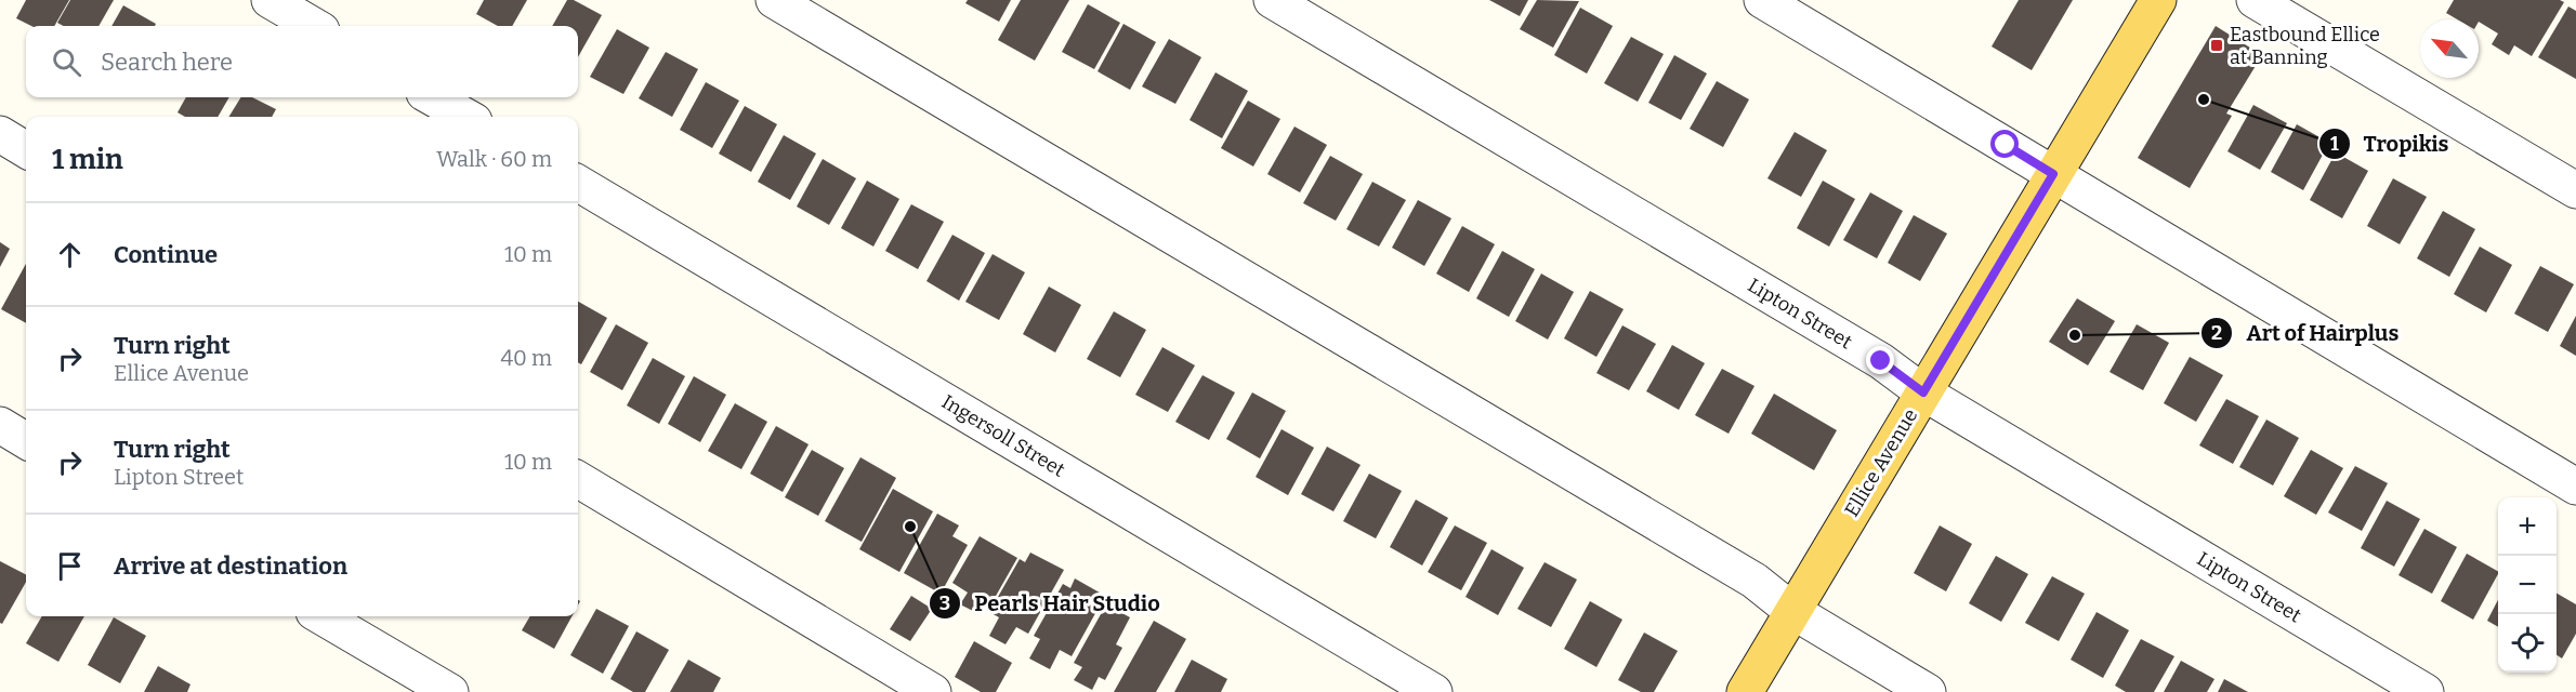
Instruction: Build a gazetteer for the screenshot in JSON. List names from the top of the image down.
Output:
{
  "streets": {
    "main road": ["Ellice Avenue"],
    "street": ["Lipton Street", "Ingersoll Street"]
  },
  "crossings": [
    ["Lipton Street", "Ellice Avenue"]
  ],
  "places": {
    "transit": ["Eastbound Ellice at Banning"],
    "other": ["Tropikis", "Art of Hairplus", "Pearls Hair Studio"]
  },
  "north": "top left",
  "page": {
    "search": "Search here",
    "heading": ["1 min", "Walk · 60 m"],
    "list": [
      ["Continue", "10 m"],
      ["Turn right", "Ellice Avenue", "40 m"],
      ["Turn right", "Lipton Street", "10 m"],
      "Arrive at destination"
    ],
    "map_buttons": ["+", "−"]
  }
}
